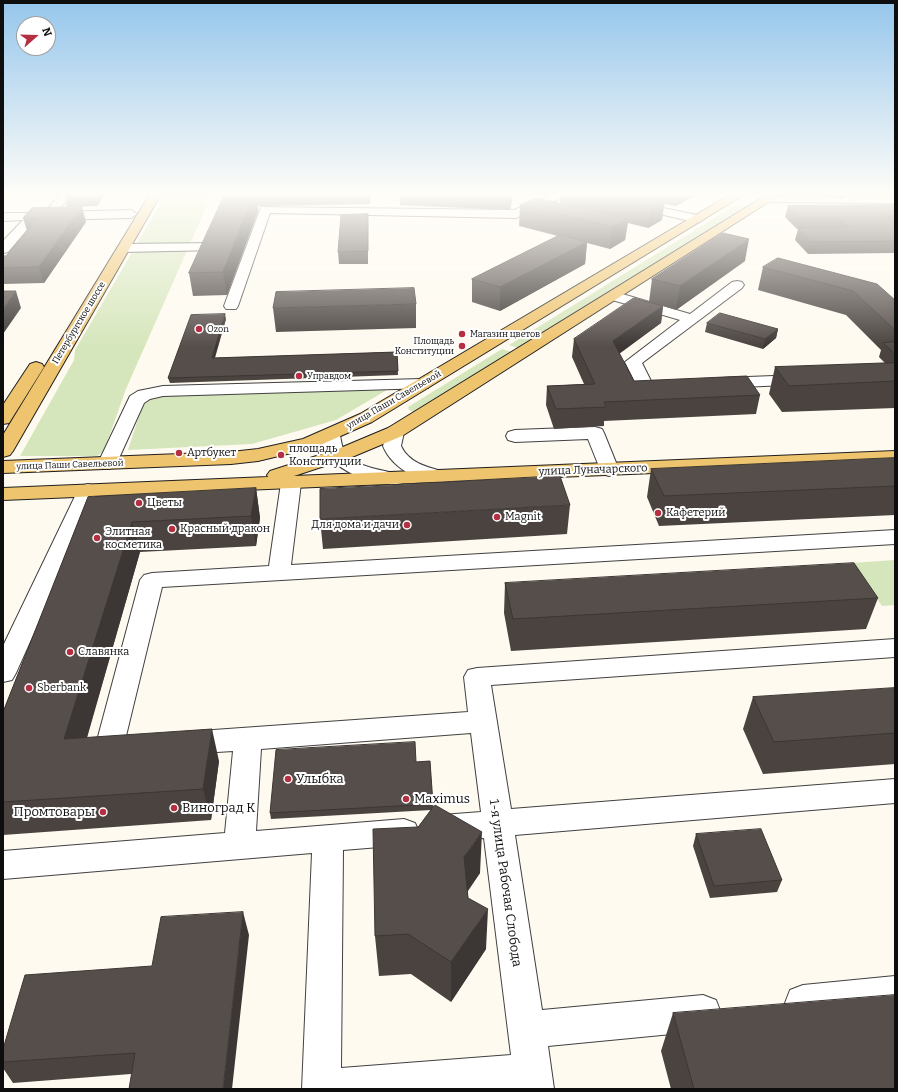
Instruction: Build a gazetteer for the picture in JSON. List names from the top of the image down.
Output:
{
  "streets": {
    "main road": ["Петербургское шоссе", "улица Паши Савельевой", "улица Луначарского"],
    "street": ["1-я улица Рабочая Слобода"]
  },
  "places": [
    "Ozon",
    "Магазин цветов",
    "Площадь Конституции",
    "Управдом",
    "Артбукет",
    "площадь Конституции",
    "Цветы",
    "Кафетерий",
    "Magnit",
    "Для дома и дачи",
    "Красный дракон",
    "Элитная косметика",
    "Славянка",
    "Sberbank",
    "Улыбка",
    "Maximus",
    "Виноград К",
    "Промтовары"
  ],
  "north": "right"
}
